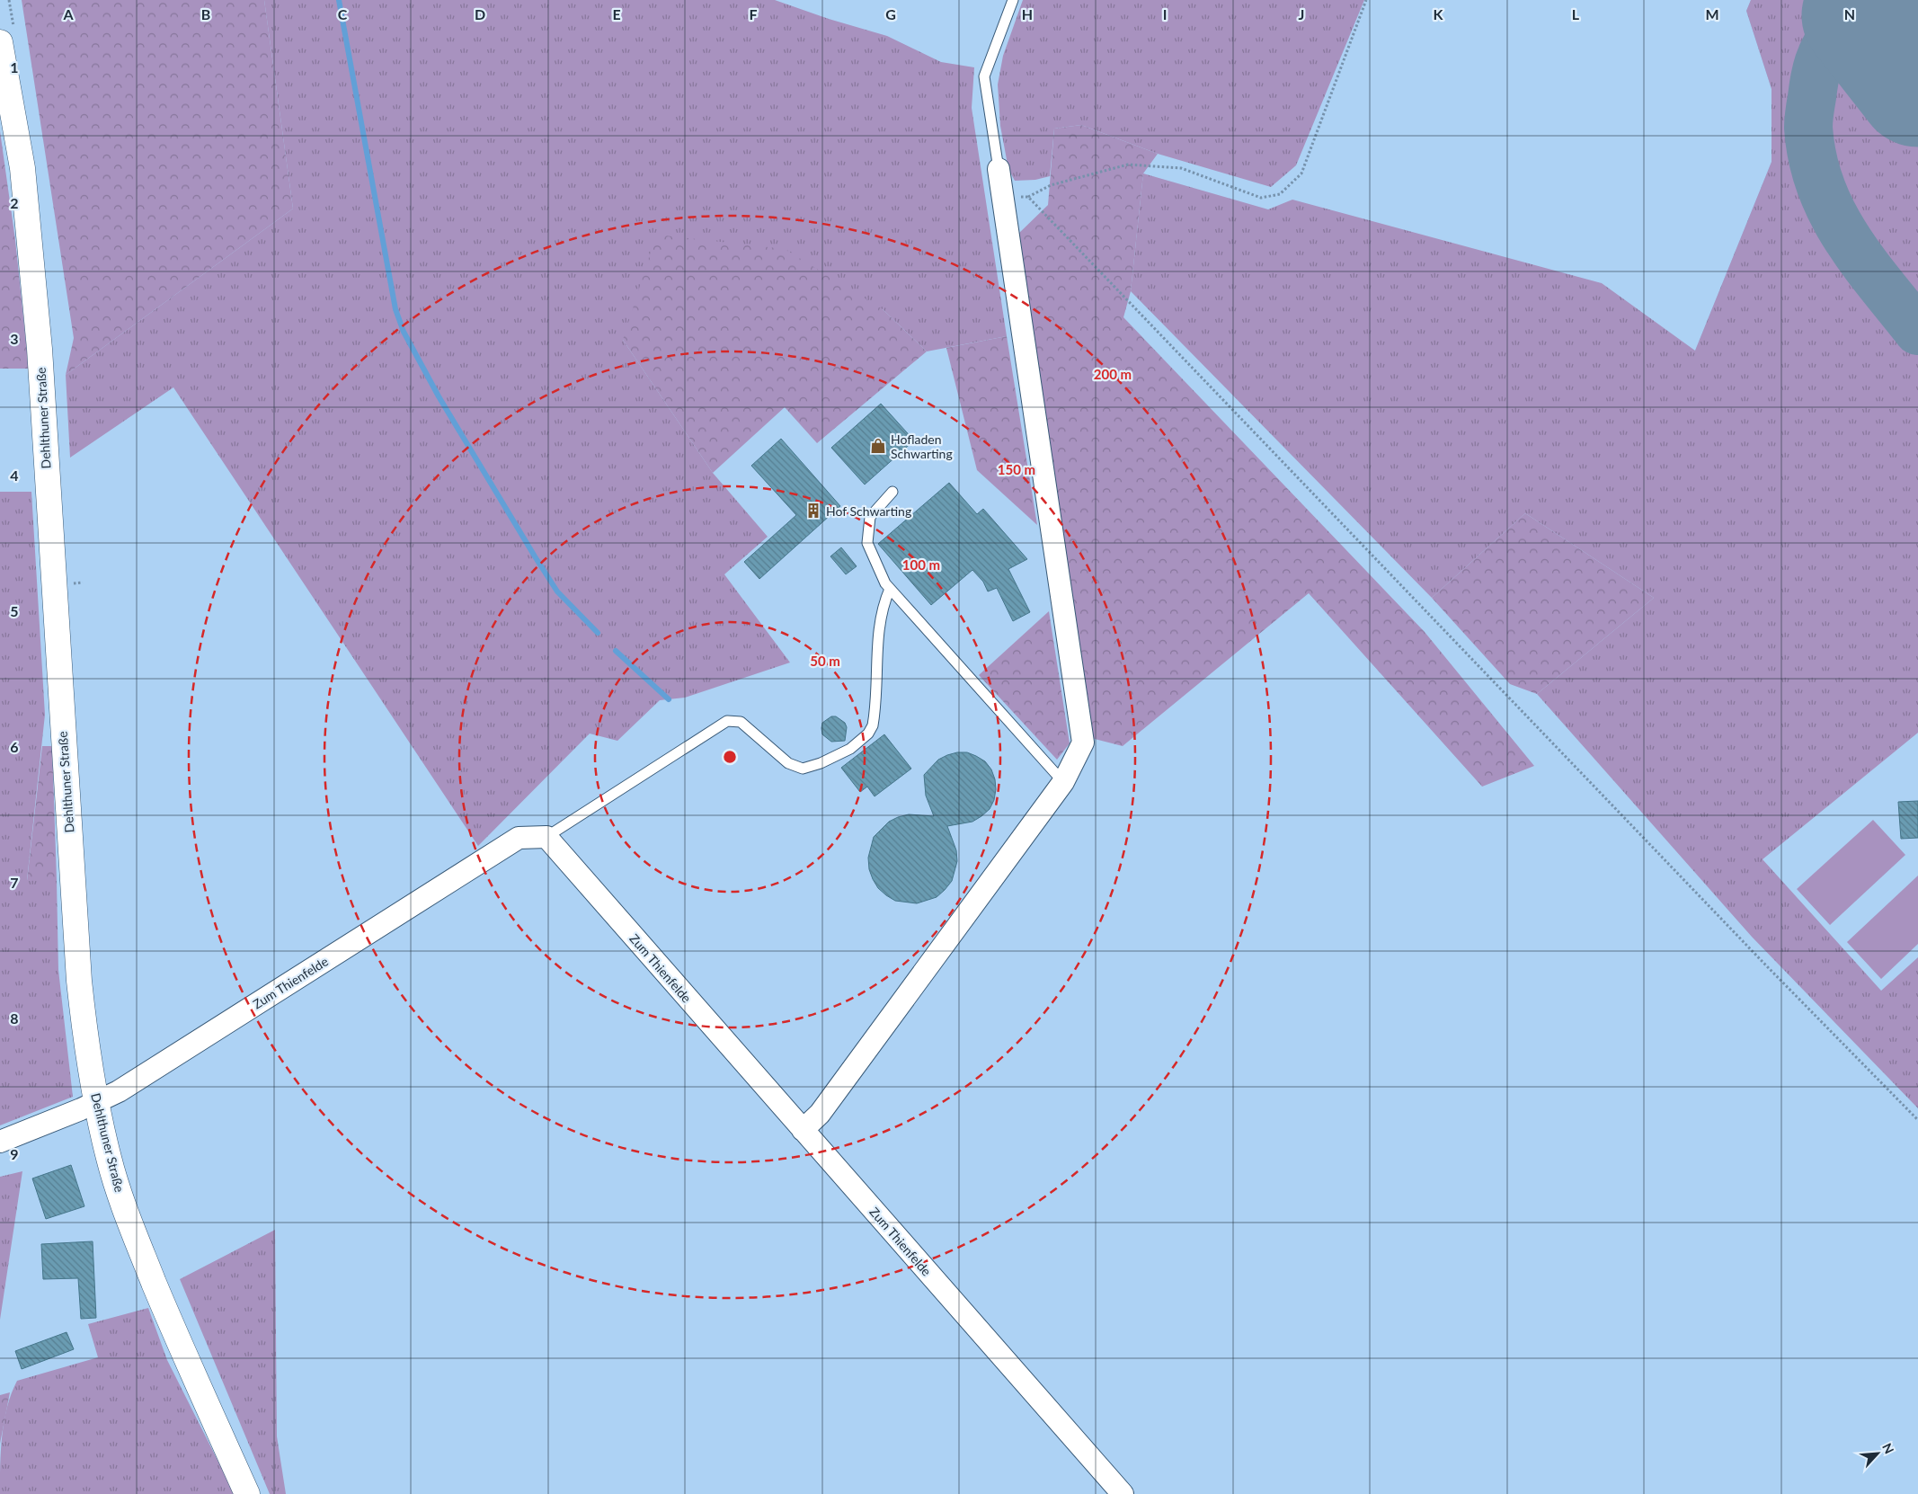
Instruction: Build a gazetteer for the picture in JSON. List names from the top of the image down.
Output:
{
  "streets": {
    "street": ["Dehlthuner Straße", "Zum Thienfelde"]
  },
  "crossings": [
    ["Dehlthuner Straße", "Zum Thienfelde"]
  ],
  "places": {
    "shop": ["Hofladen Schwarting"],
    "building": ["Hof Schwarting"]
  },
  "north": "top right",
  "grid": {
    "columns": [
      "A",
      "B",
      "C",
      "D",
      "E",
      "F",
      "G",
      "H",
      "I",
      "J",
      "K",
      "L",
      "M",
      "N"
    ],
    "rows": [
      "1",
      "2",
      "3",
      "4",
      "5",
      "6",
      "7",
      "8",
      "9"
    ]
  },
  "rings": [
    "200 m",
    "150 m",
    "100 m",
    "50 m"
  ]
}
